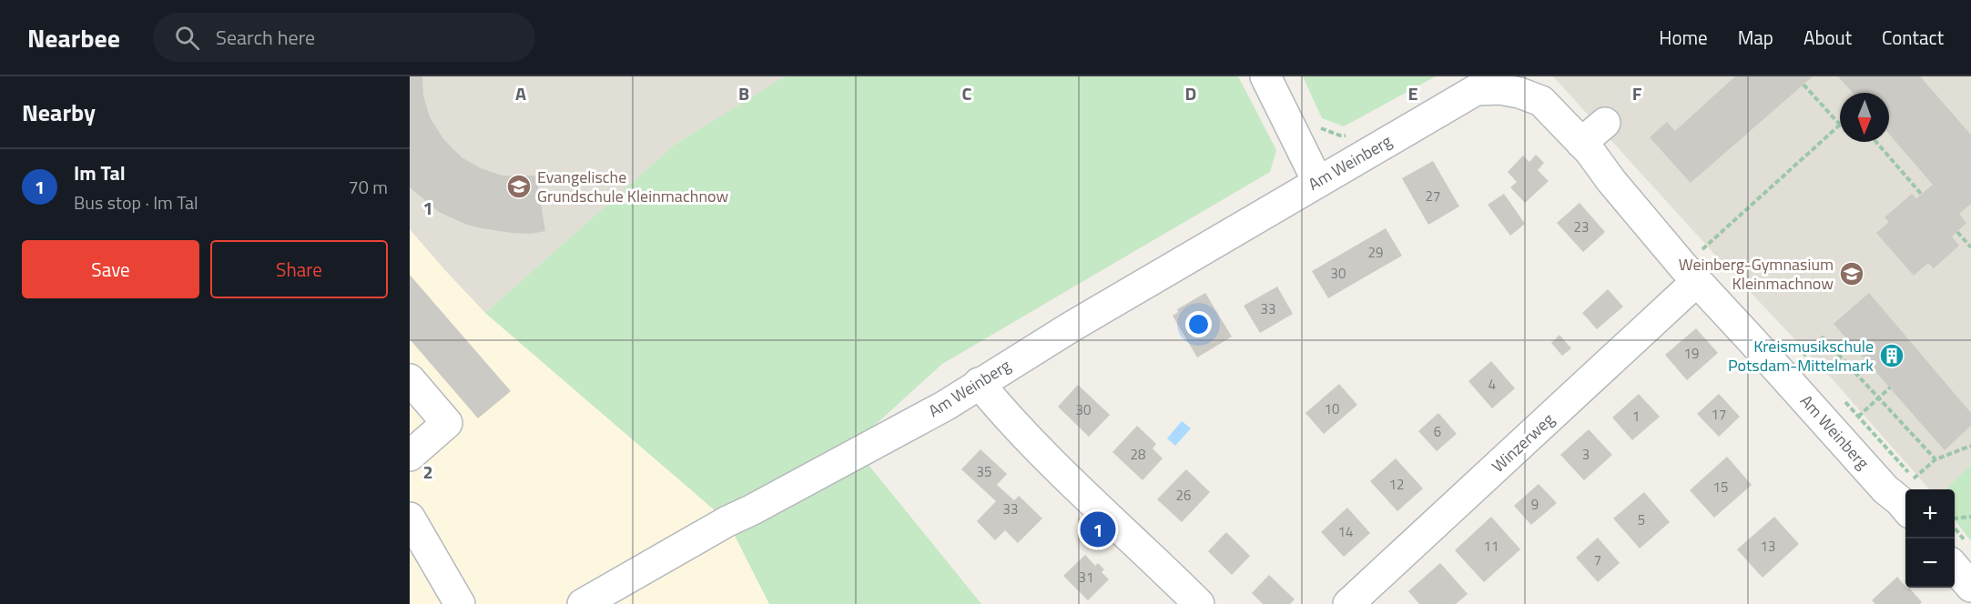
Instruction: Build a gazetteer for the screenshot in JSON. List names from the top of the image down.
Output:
{
  "streets": {
    "street": ["Am Weinberg", "Winzerweg"]
  },
  "crossings": [
    ["Am Weinberg", "Winzerweg"]
  ],
  "places": {
    "school or university": ["Evangelische Grundschule Kleinmachnow", "Weinberg-Gymnasium Kleinmachnow"],
    "building": ["Kreismusikschule Potsdam-Mittelmark"]
  },
  "house_numbers": [
    "27",
    "23",
    "29",
    "30",
    "33",
    "19",
    "4",
    "10",
    "30",
    "17",
    "1",
    "6",
    "28",
    "3",
    "35",
    "12",
    "15",
    "26",
    "9",
    "33",
    "5",
    "14",
    "11",
    "13",
    "7",
    "31"
  ],
  "north": "bottom",
  "page": {
    "header": "Nearbee",
    "search": "Search here",
    "nav": [
      "Home",
      "Map",
      "About",
      "Contact"
    ],
    "heading": "Nearby",
    "list": [
      {
        "mark": "1",
        "name": "Im Tal",
        "note": "Bus stop · Im Tal",
        "value": "70 m"
      }
    ],
    "buttons": ["Save", "Share"],
    "map_buttons": ["+", "−"],
    "pins": "1"
  },
  "grid": {
    "columns": [
      "A",
      "B",
      "C",
      "D",
      "E",
      "F"
    ],
    "rows": ["1", "2"]
  }
}
